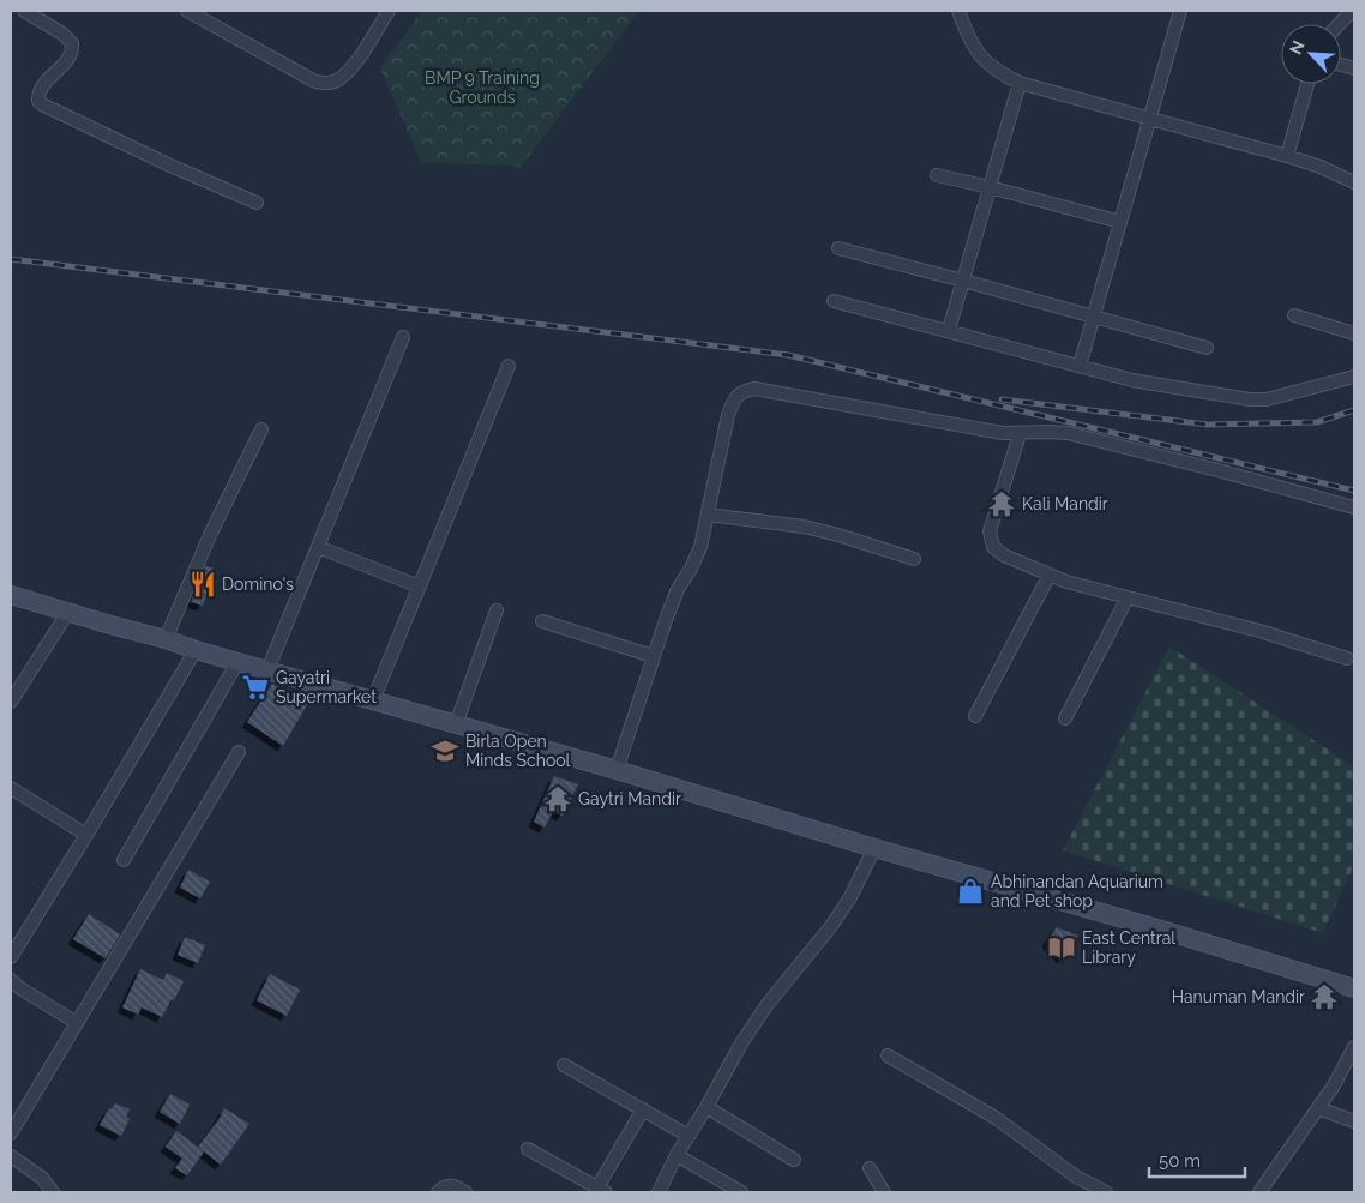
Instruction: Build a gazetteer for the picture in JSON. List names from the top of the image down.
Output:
{
  "parks": ["BMP 9 Training Grounds"],
  "places": {
    "temple": ["Kali Mandir", "Gaytri Mandir", "Hanuman Mandir"],
    "restaurant": ["Domino's"],
    "supermarket": ["Gayatri Supermarket"],
    "school or university": ["Birla Open Minds School"],
    "shop": ["Abhinandan Aquarium and Pet shop"],
    "library": ["East Central Library"]
  },
  "scale_bar": "50 m",
  "north": "top left"
}
